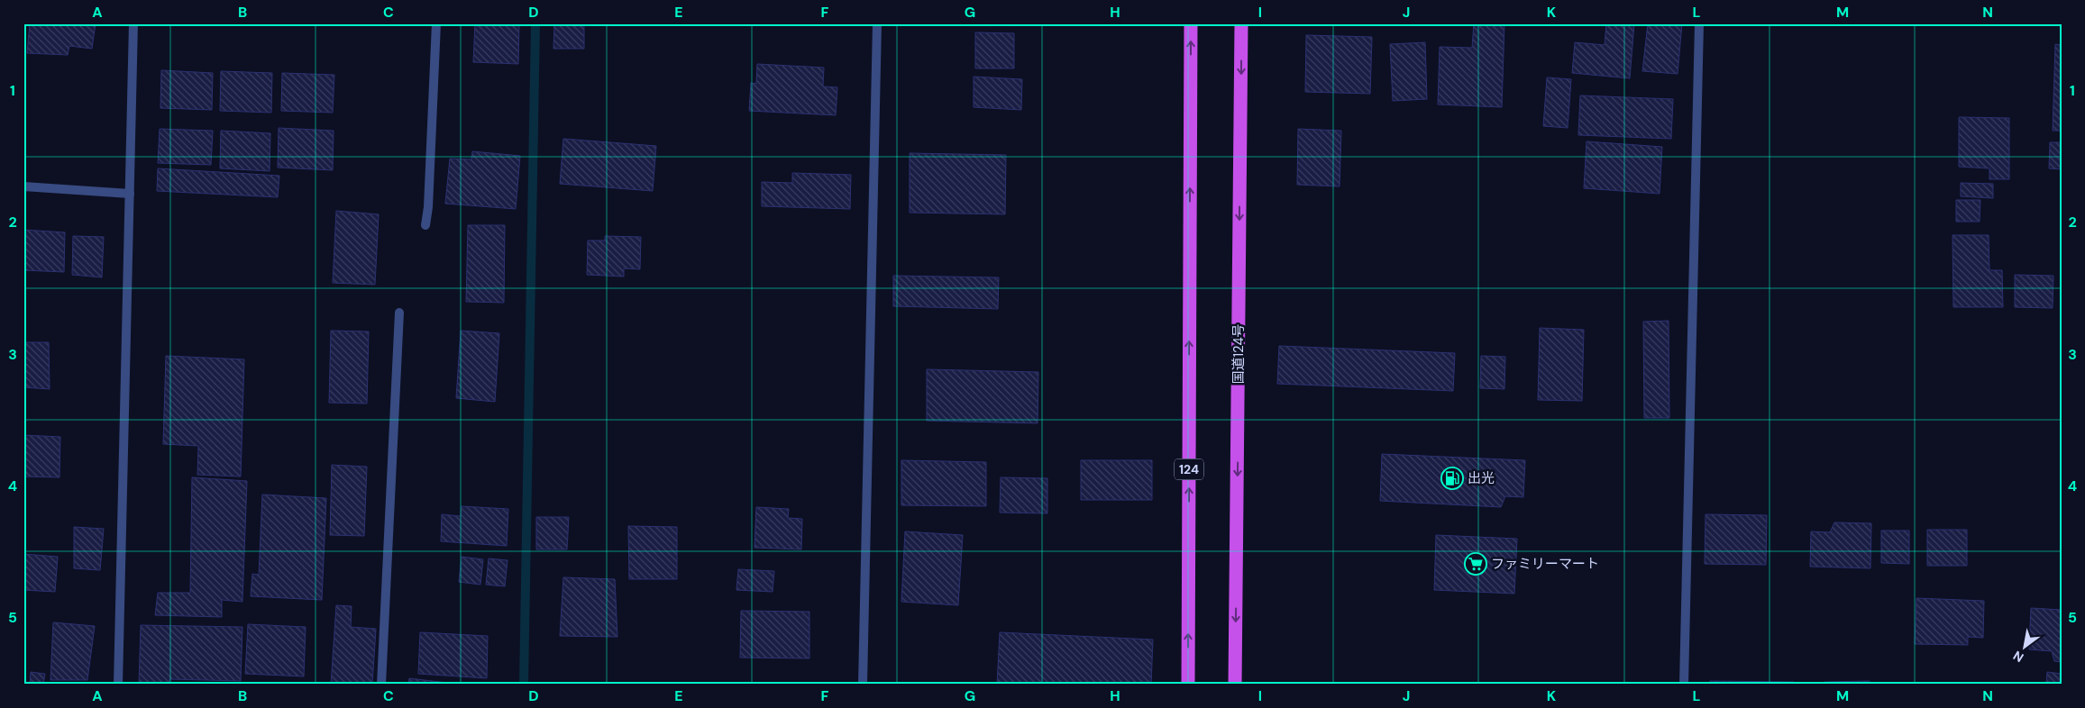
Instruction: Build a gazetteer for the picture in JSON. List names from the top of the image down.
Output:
{
  "streets": {
    "highway": ["国道124号", "124"]
  },
  "places": {
    "fuel station": ["出光"],
    "supermarket": ["ファミリーマート"]
  },
  "north": "bottom left",
  "grid": {
    "columns": [
      "A",
      "B",
      "C",
      "D",
      "E",
      "F",
      "G",
      "H",
      "I",
      "J",
      "K",
      "L",
      "M",
      "N"
    ],
    "rows": [
      "1",
      "2",
      "3",
      "4",
      "5"
    ]
  }
}
